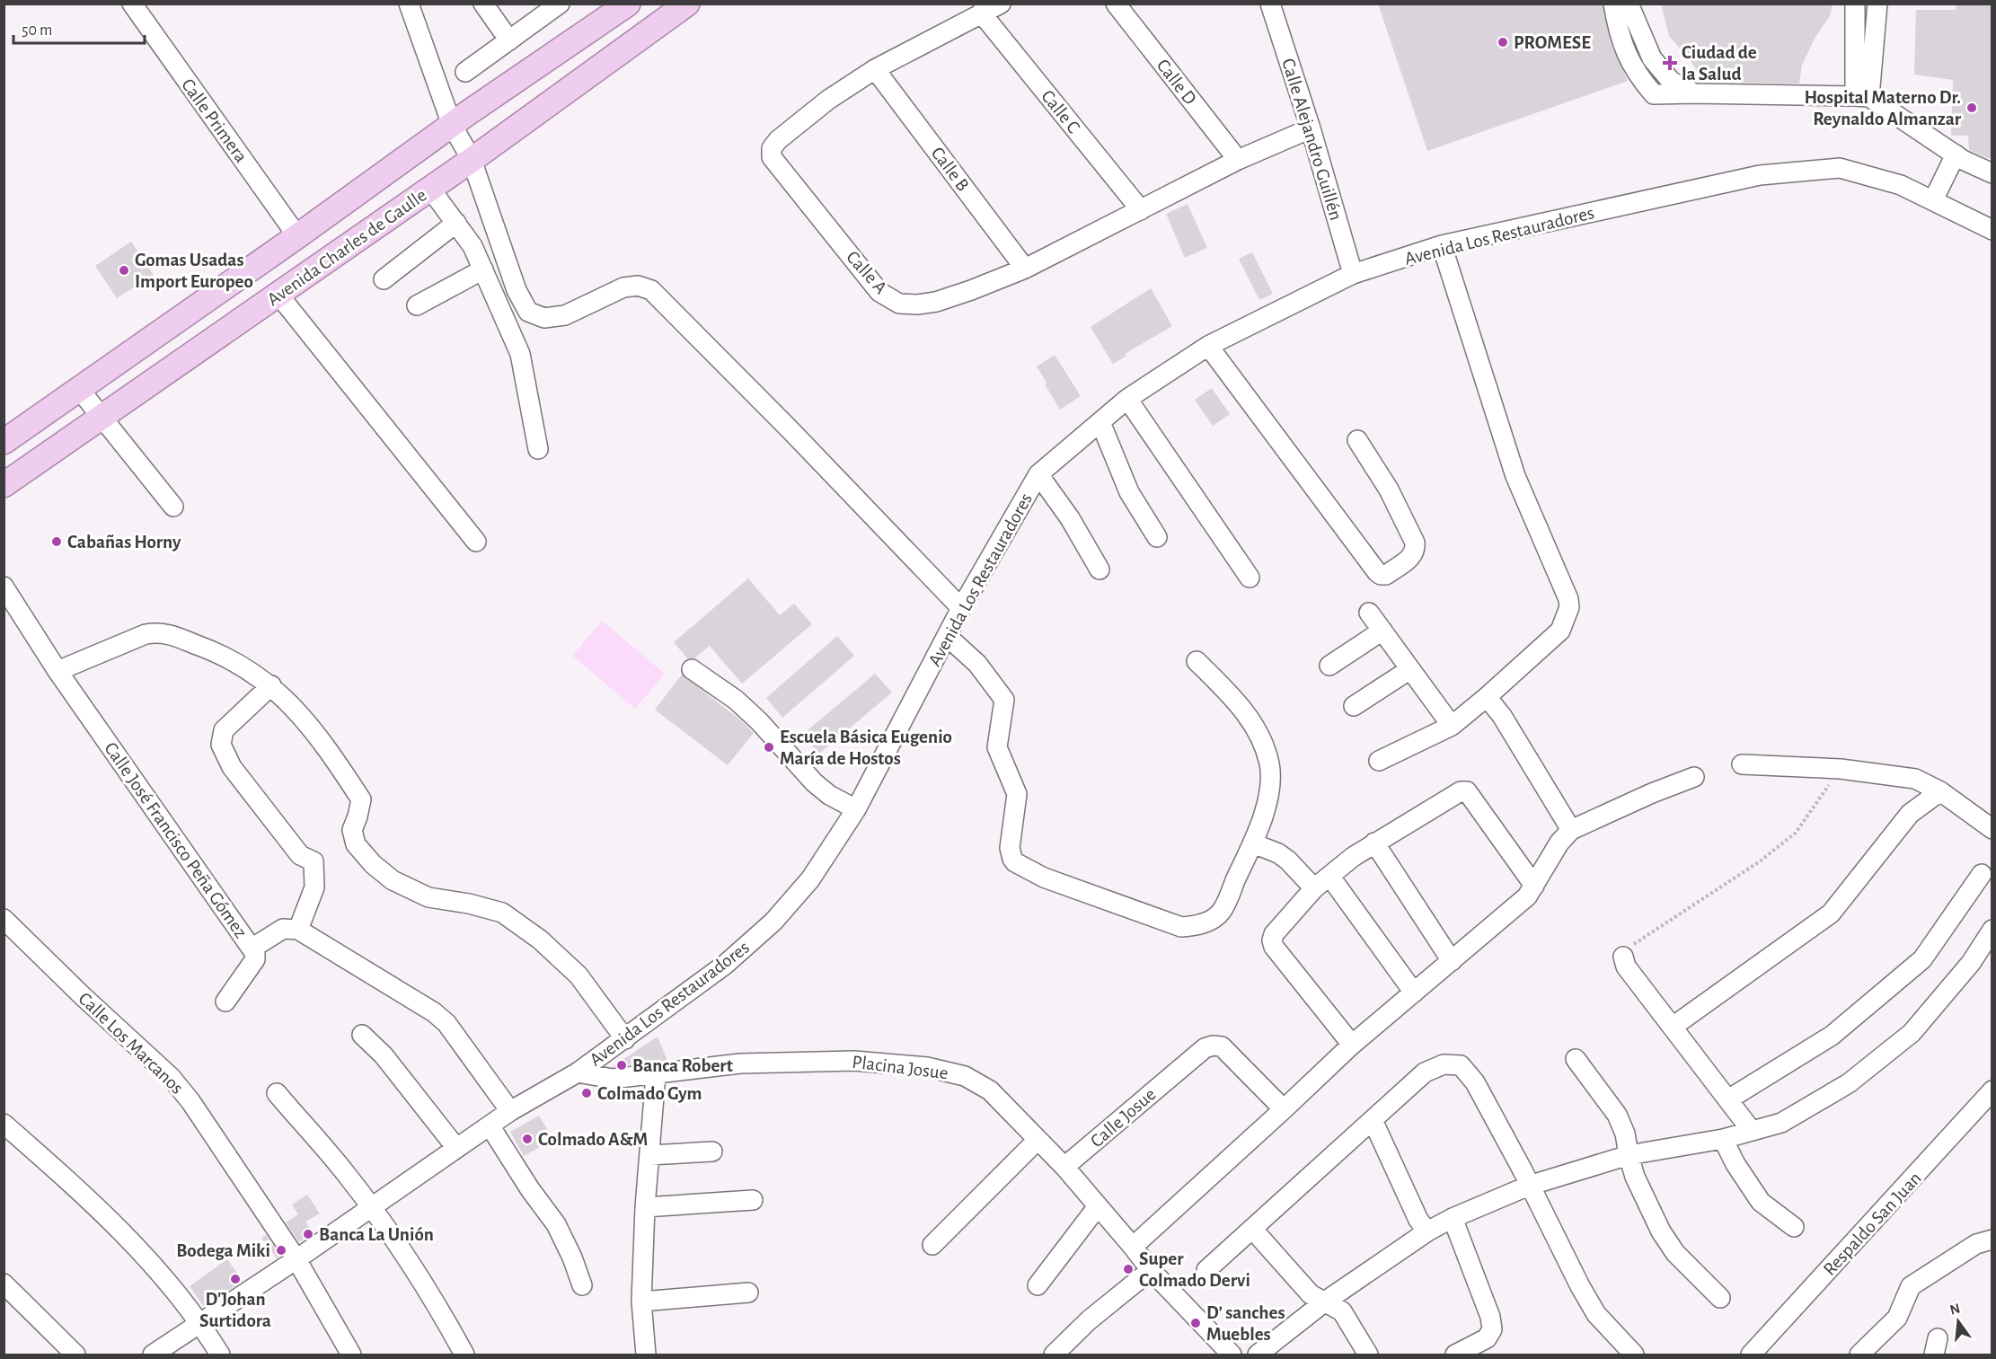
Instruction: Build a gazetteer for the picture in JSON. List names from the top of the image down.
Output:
{
  "streets": {
    "main road": ["Avenida Charles de Gaulle"],
    "street": [
      "Calle D",
      "Calle C",
      "Calle Primera",
      "Calle Alejandro Guillén",
      "Calle B",
      "Avenida Los Restauradores",
      "Calle A",
      "Calle José Francisco Peña Gómez",
      "Calle Los Marcanos",
      "Placina Josue",
      "Calle Josue",
      "Respaldo San Juan"
    ]
  },
  "crossings": [
    ["Calle D", "Calle A"],
    ["Calle C", "Calle A"],
    ["Calle Primera", "Avenida Charles de Gaulle"],
    ["Calle Alejandro Guillén", "Avenida Los Restauradores"],
    ["Calle Alejandro Guillén", "Calle A"],
    ["Calle B", "Calle A"],
    ["Avenida Los Restauradores", "Calle Los Marcanos"],
    ["Avenida Los Restauradores", "Placina Josue"],
    ["Placina Josue", "Calle Josue"]
  ],
  "places": {
    "other": [
      "PROMESE",
      "Hospital Materno Dr. Reynaldo Almanzar",
      "Gomas Usadas Import Europeo",
      "Cabañas Horny",
      "Escuela Básica Eugenio María de Hostos",
      "Banca Robert",
      "Colmado Gym",
      "Colmado A&M",
      "Banca La Unión",
      "Bodega Miki",
      "Super Colmado Dervi",
      "D'Johan Surtidora",
      "D’ sanches Muebles"
    ],
    "health": ["Ciudad de la Salud"]
  },
  "scale_bar": "50 m",
  "north": "top"
}
